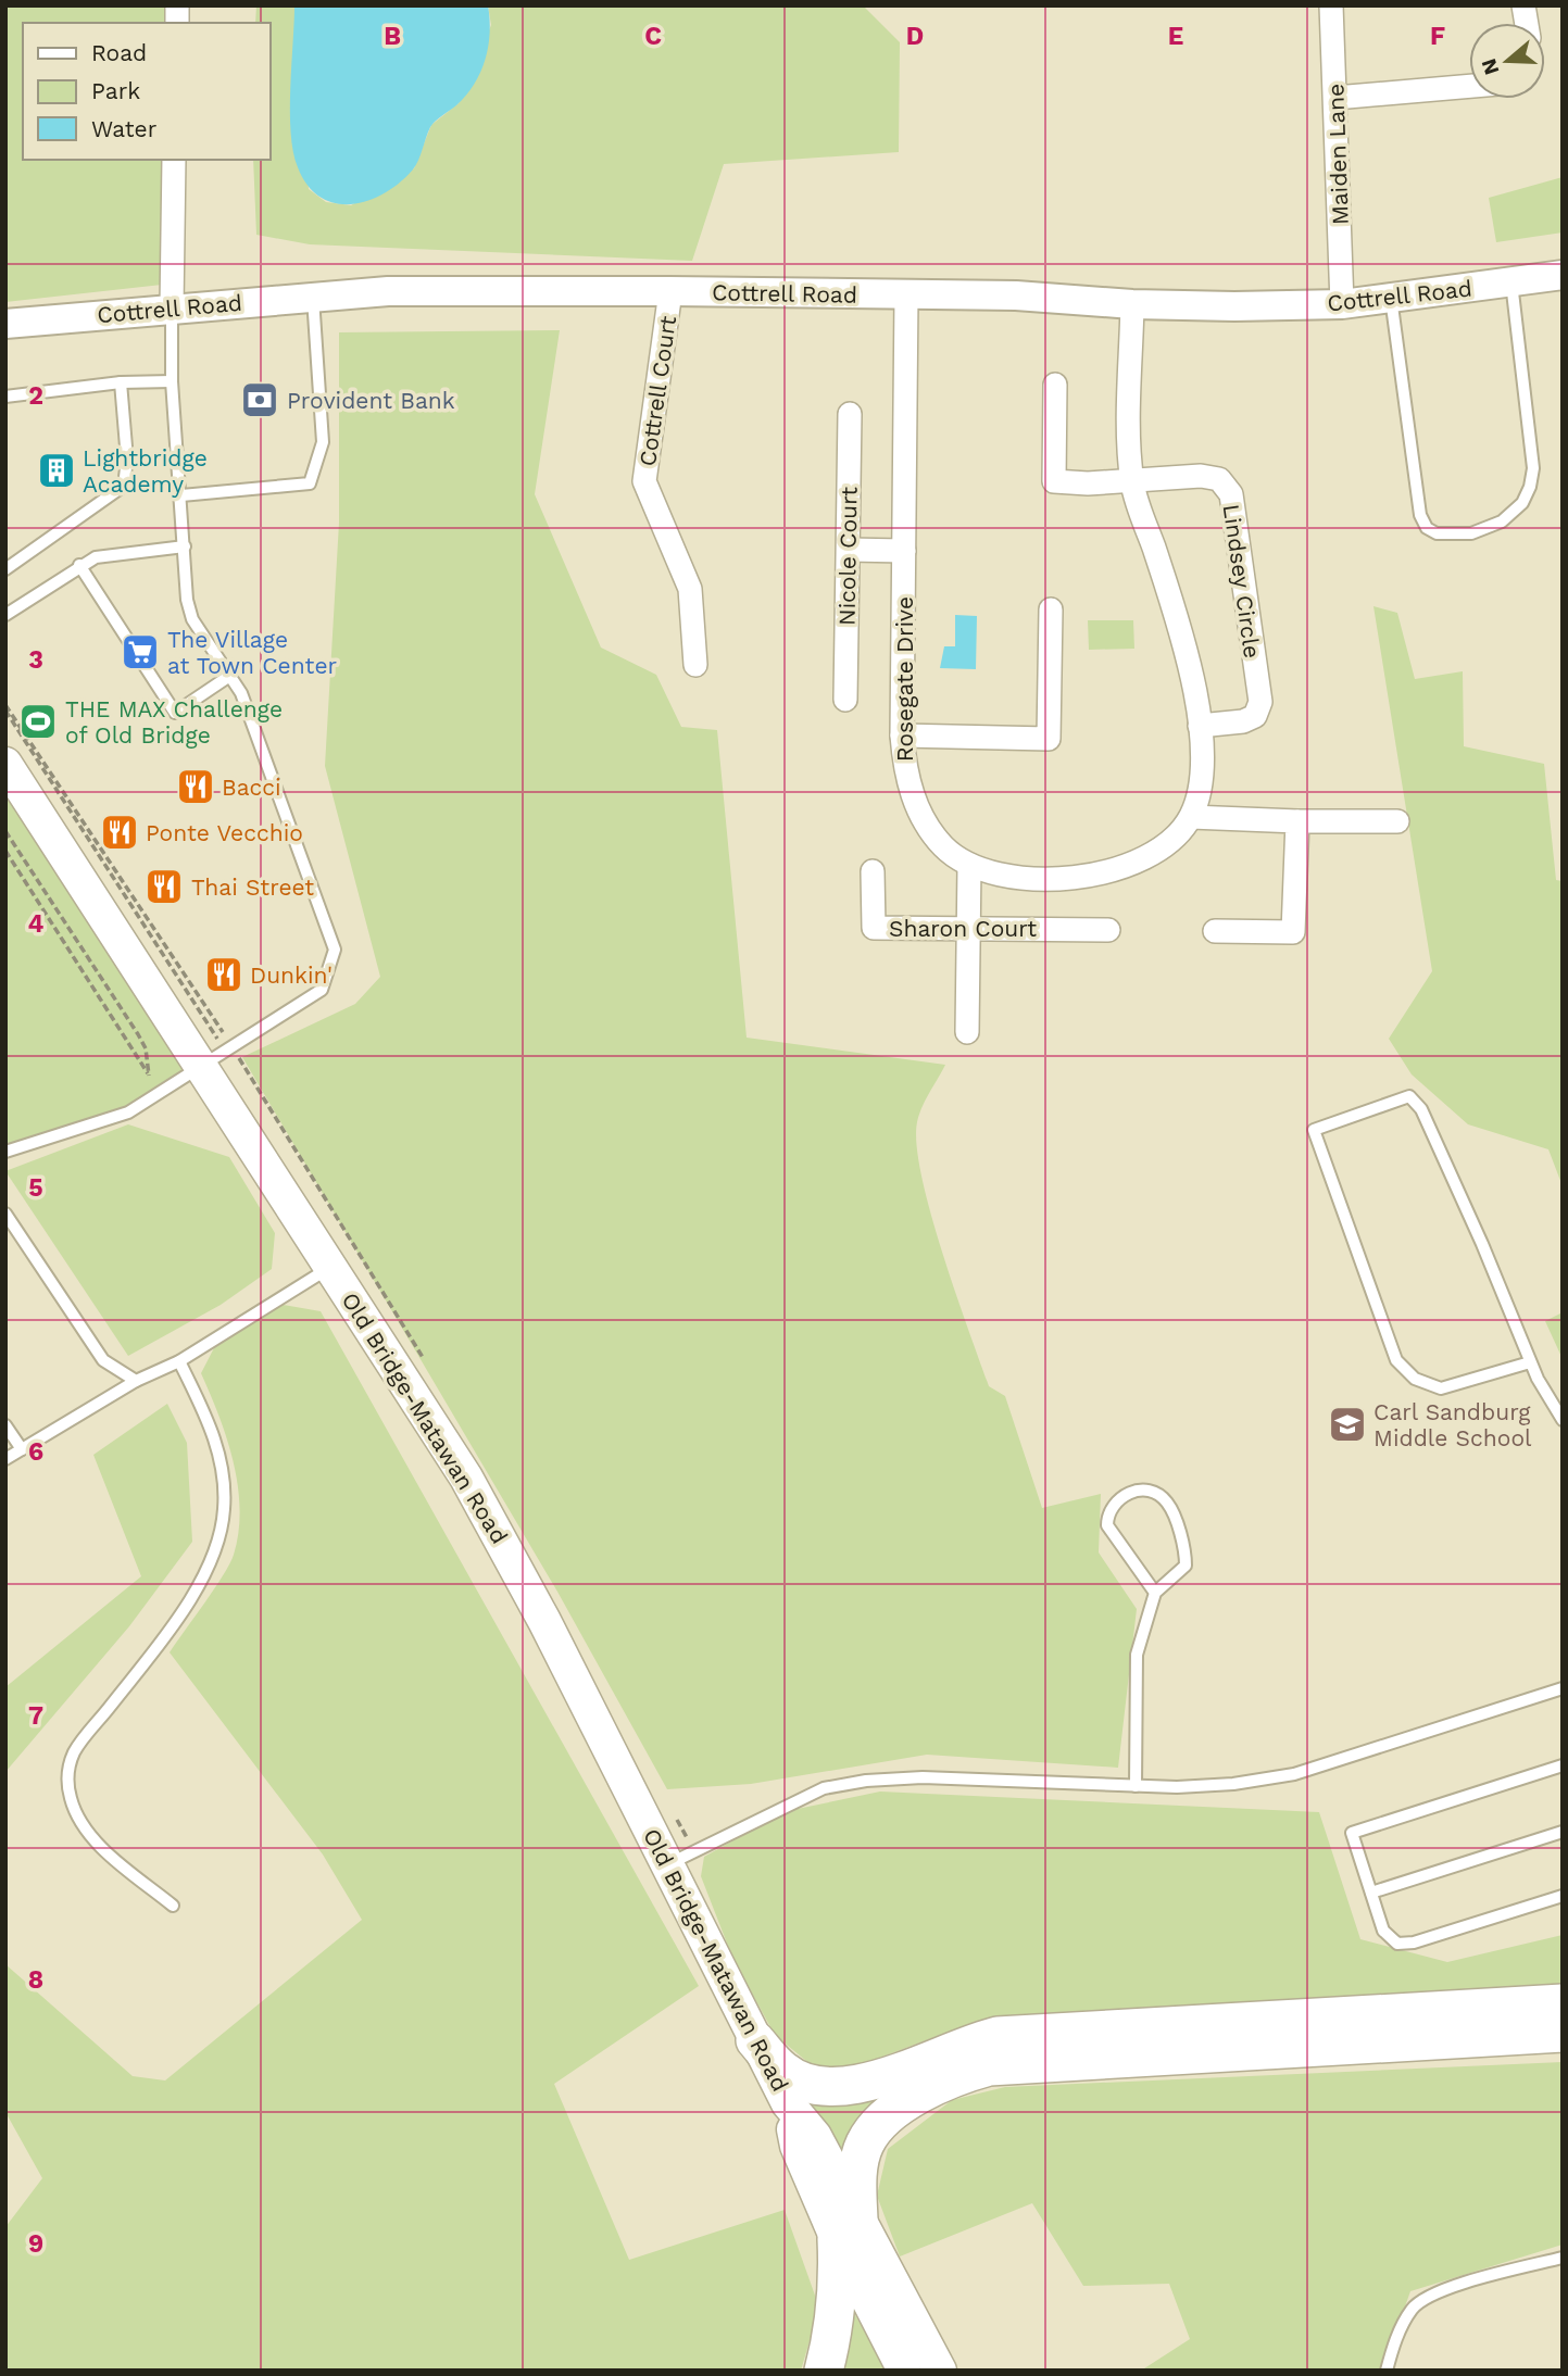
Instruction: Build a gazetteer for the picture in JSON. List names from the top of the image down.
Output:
{
  "streets": {
    "main road": ["Old Bridge-Matawan Road"],
    "street": [
      "Maiden Lane",
      "Cottrell Road",
      "Cottrell Court",
      "Nicole Court",
      "Lindsey Circle",
      "Rosegate Drive",
      "Sharon Court"
    ]
  },
  "crossings": [
    ["Maiden Lane", "Cottrell Road"],
    ["Cottrell Road", "Cottrell Court"],
    ["Cottrell Road", "Rosegate Drive"],
    ["Lindsey Circle", "Rosegate Drive"]
  ],
  "places": {
    "bank": ["Provident Bank"],
    "building": ["Lightbridge Academy"],
    "supermarket": ["The Village at Town Center"],
    "sports": ["THE MAX Challenge of Old Bridge"],
    "restaurant": [
      "Bacci",
      "Ponte Vecchio",
      "Thai Street",
      "Dunkin'"
    ],
    "school or university": ["Carl Sandburg Middle School"]
  },
  "legend": ["Road", "Park", "Water"],
  "north": "left",
  "grid": {
    "columns": [
      "B",
      "C",
      "D",
      "E",
      "F"
    ],
    "rows": [
      "2",
      "3",
      "4",
      "5",
      "6",
      "7",
      "8",
      "9"
    ]
  }
}
